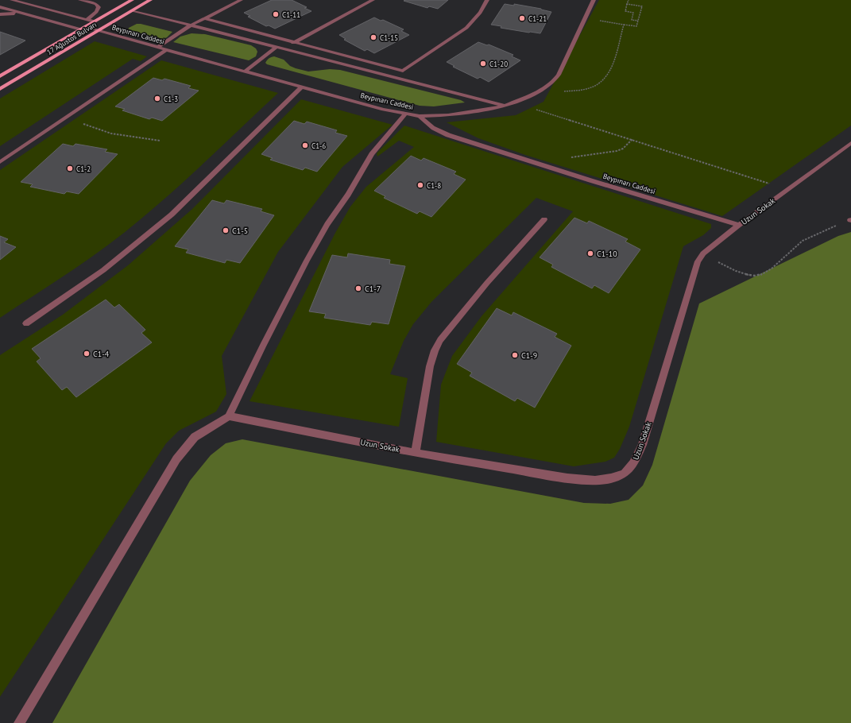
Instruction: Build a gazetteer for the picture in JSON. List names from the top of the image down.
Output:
{
  "streets": {
    "main road": ["17 Ağustos Bulvarı"],
    "street": ["Beypınarı Caddesi", "Uzun Sokak"]
  },
  "crossings": [
    ["Beypınarı Caddesi", "17 Ağustos Bulvarı"],
    ["Beypınarı Caddesi", "Uzun Sokak"]
  ],
  "places": [
    "C1-11",
    "C1-21",
    "C1-15",
    "C1-20",
    "C1-3",
    "C1-6",
    "C1-2",
    "C1-8",
    "C1-5",
    "C1-10",
    "C1-7",
    "C1-4",
    "C1-9"
  ]
}
